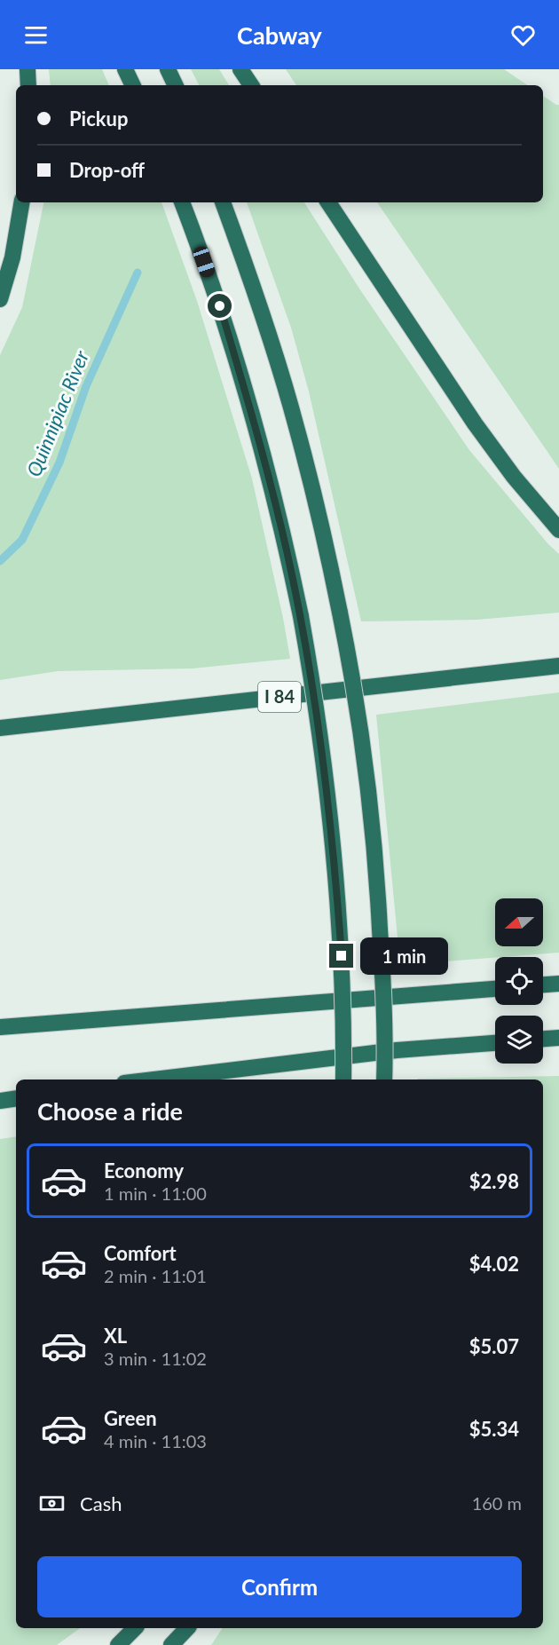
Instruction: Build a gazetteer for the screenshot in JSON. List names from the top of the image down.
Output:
{
  "streets": {
    "highway": ["I 84"]
  },
  "water": ["Quinnipiac River"],
  "north": "left",
  "page": {
    "header": "Cabway",
    "banner": ["Pickup", "Drop-off"],
    "bubble": "1 min",
    "heading": "Choose a ride",
    "list": [
      {
        "name": "Economy",
        "note": "1 min · 11:00",
        "value": "$2.98"
      },
      {
        "name": "Comfort",
        "note": "2 min · 11:01",
        "value": "$4.02"
      },
      {
        "name": "XL",
        "note": "3 min · 11:02",
        "value": "$5.07"
      },
      {
        "name": "Green",
        "note": "4 min · 11:03",
        "value": "$5.34"
      }
    ],
    "pay": ["Cash", "160 m"],
    "buttons": "Confirm"
  }
}
